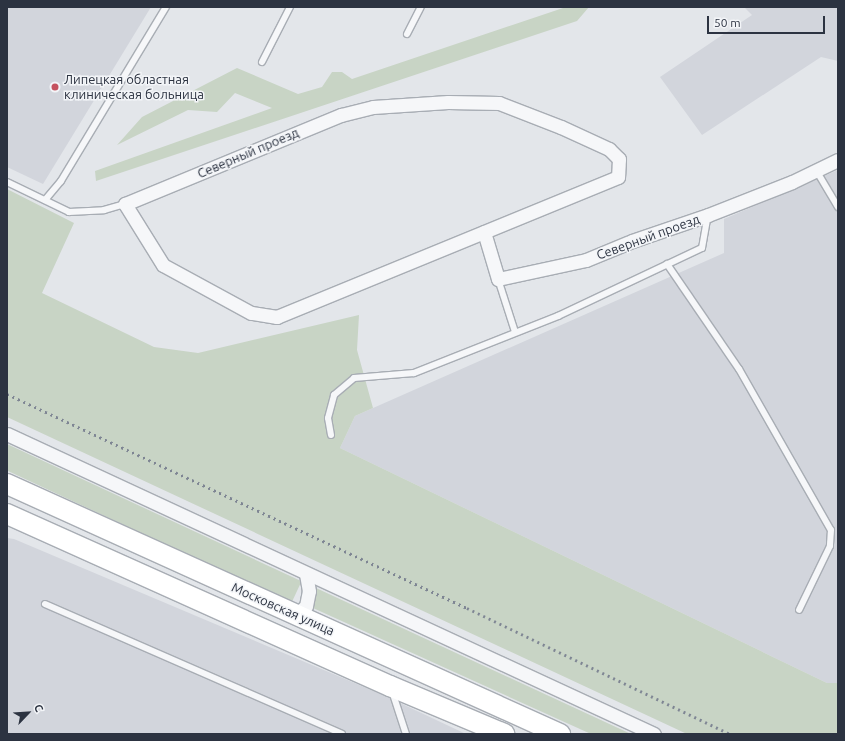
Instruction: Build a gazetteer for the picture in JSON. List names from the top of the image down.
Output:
{
  "streets": {
    "main road": ["Московская улица"],
    "street": ["Северный проезд"]
  },
  "places": ["Липецкая областная клиническая больница"],
  "scale_bar": "50 m",
  "north": "top right"
}
